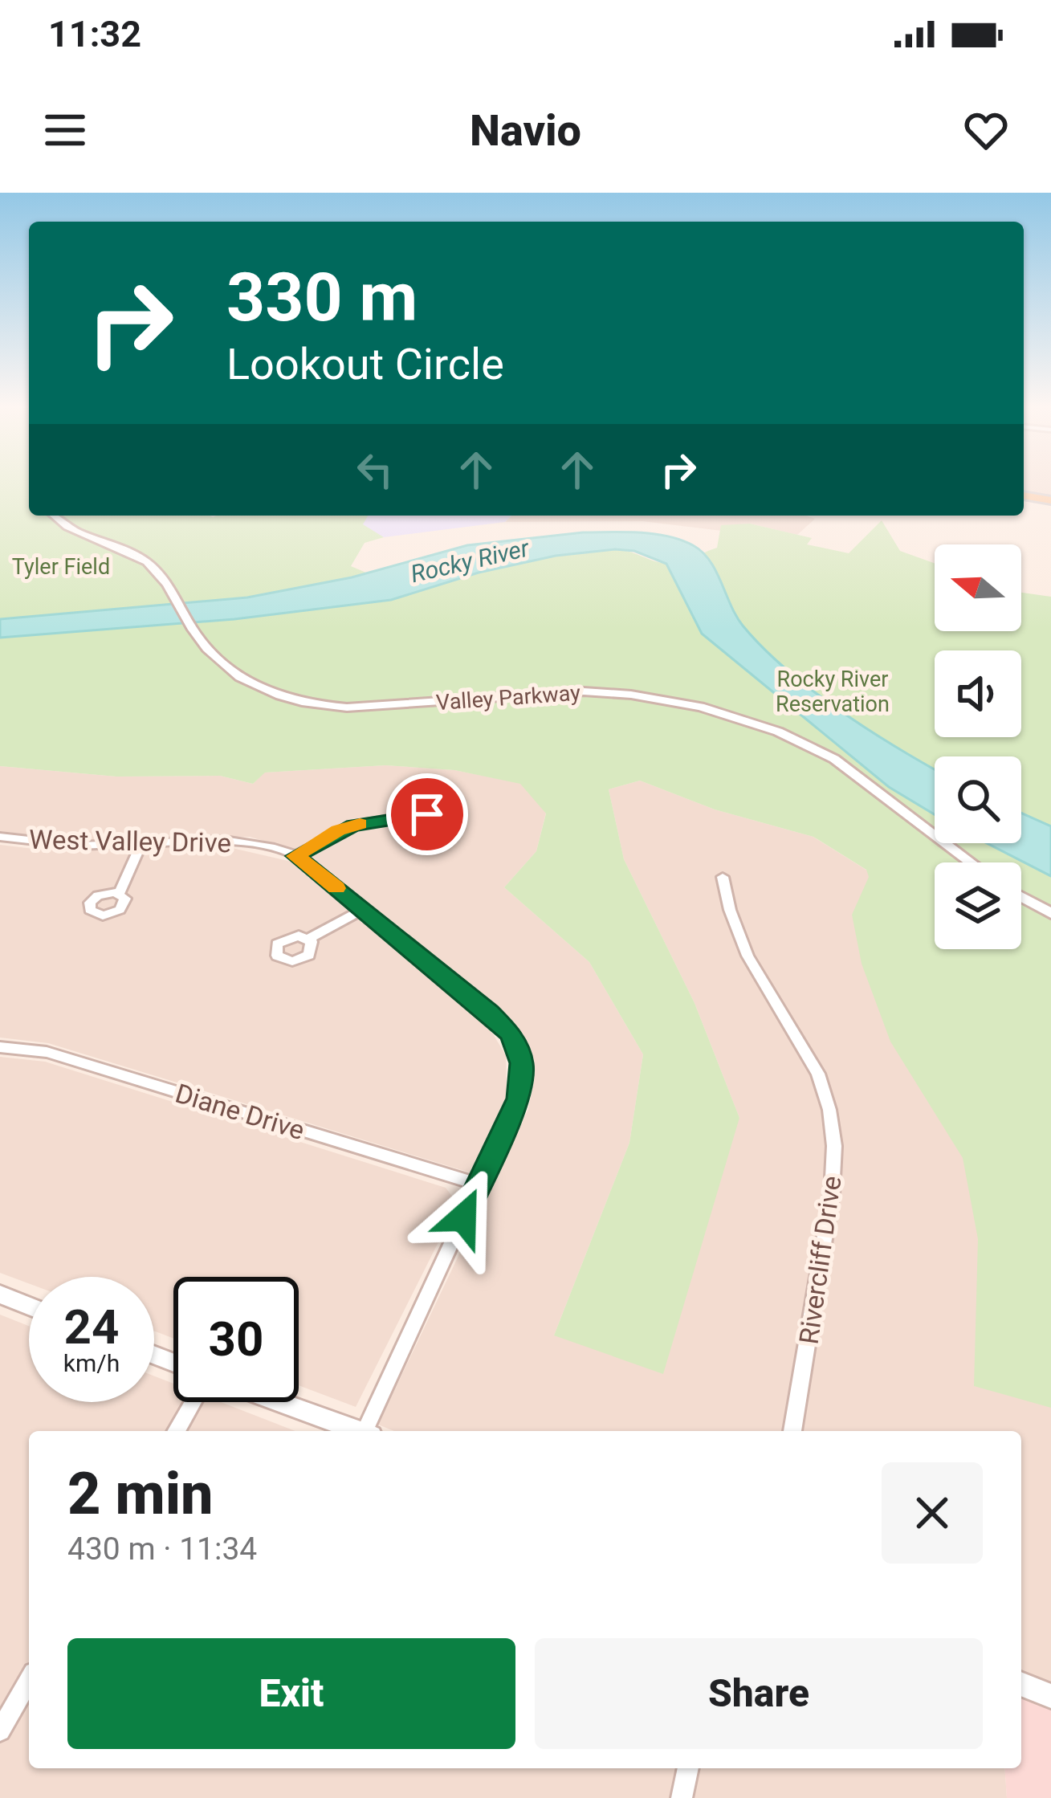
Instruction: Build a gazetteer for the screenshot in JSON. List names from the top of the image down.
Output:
{
  "streets": {
    "street": [
      "Valley Parkway",
      "West Valley Drive",
      "Diane Drive",
      "Rivercliff Drive"
    ]
  },
  "crossings": [
    ["West Valley Drive", "Diane Drive"]
  ],
  "water": ["Rocky River"],
  "parks": ["Tyler Field", "Rocky River Reservation"],
  "north": "left",
  "page": {
    "status": "11:32",
    "header": "Navio",
    "turn": ["330 m", "Lookout Circle"],
    "speed": "24 km/h",
    "limit": "30",
    "heading": ["2 min", "430 m · 11:34"],
    "buttons": ["Exit", "Share"]
  }
}
